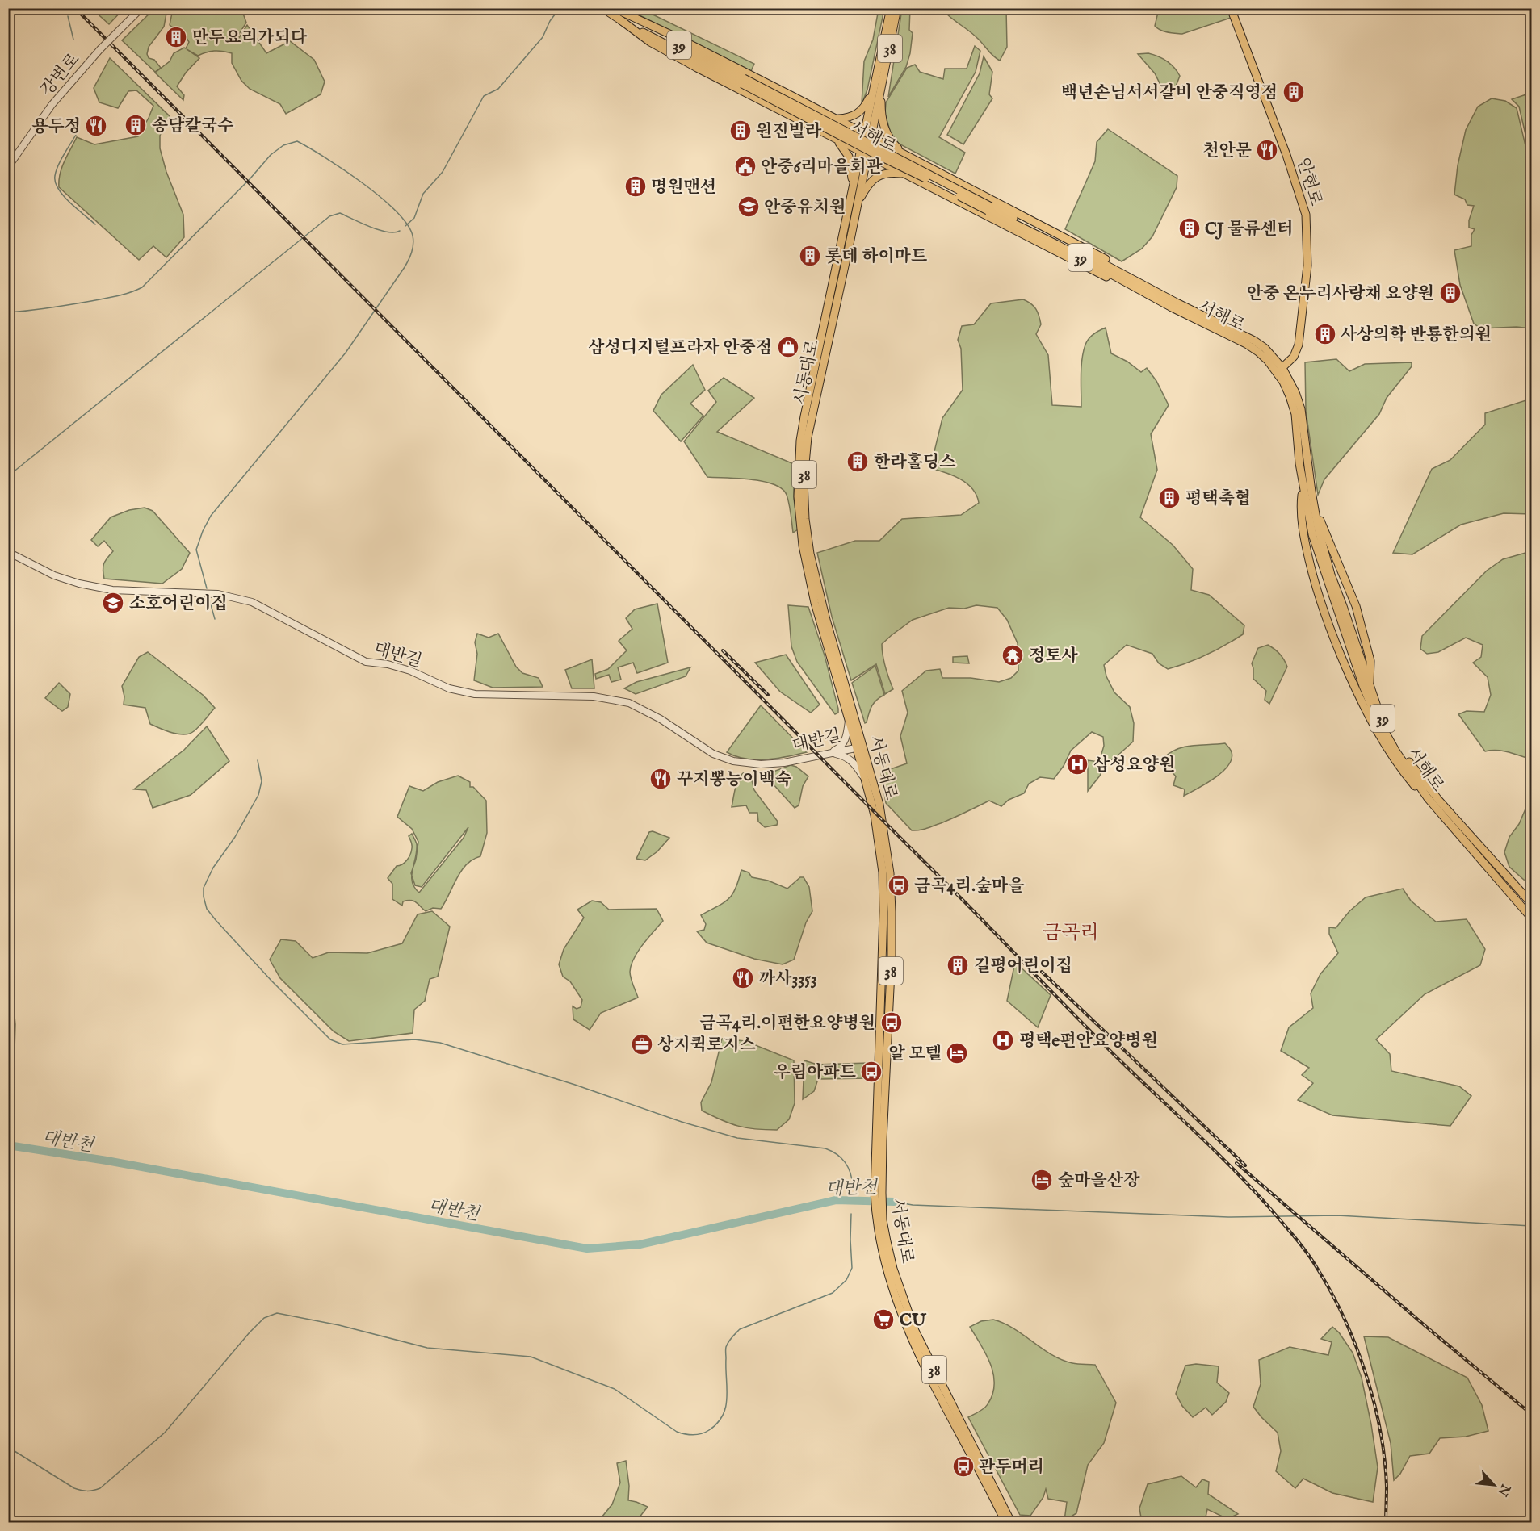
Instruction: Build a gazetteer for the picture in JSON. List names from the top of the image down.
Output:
{
  "streets": {
    "main road": [
      "39",
      "38",
      "서해로",
      "안현로",
      "서동대로"
    ],
    "street": ["강변로", "대반길"]
  },
  "crossings": [
    ["서해로", "안현로"],
    ["서동대로", "대반길"]
  ],
  "districts": ["금곡리"],
  "water": ["대반천"],
  "places": {
    "building": [
      "만두요리가되다",
      "백년손님서서갈비 안중직영점",
      "송담칼국수",
      "원진빌라",
      "명원맨션",
      "CJ 물류센터",
      "롯데 하이마트",
      "안중 온누리사랑채 요양원",
      "사상의학 반룡한의원",
      "한라홀딩스",
      "평택축협",
      "길평어린이집"
    ],
    "restaurant": [
      "용두정",
      "천안문",
      "꾸지뽕능이백숙",
      "까사3353"
    ],
    "public building": ["안중6리마을회관"],
    "school or university": ["안중유치원", "소호어린이집"],
    "shop": ["삼성디지털프라자 안중점"],
    "temple": ["정토사"],
    "hospital": ["삼성요양원", "평택e편안요양병원"],
    "bus stop": [
      "금곡4리.숲마을",
      "금곡4리.이편한요양병원",
      "우림아파트",
      "관두머리"
    ],
    "office": ["상지퀵로지스"],
    "hotel": ["알 모텔", "숲마을산장"],
    "supermarket": ["CU"]
  },
  "north": "bottom right"
}
